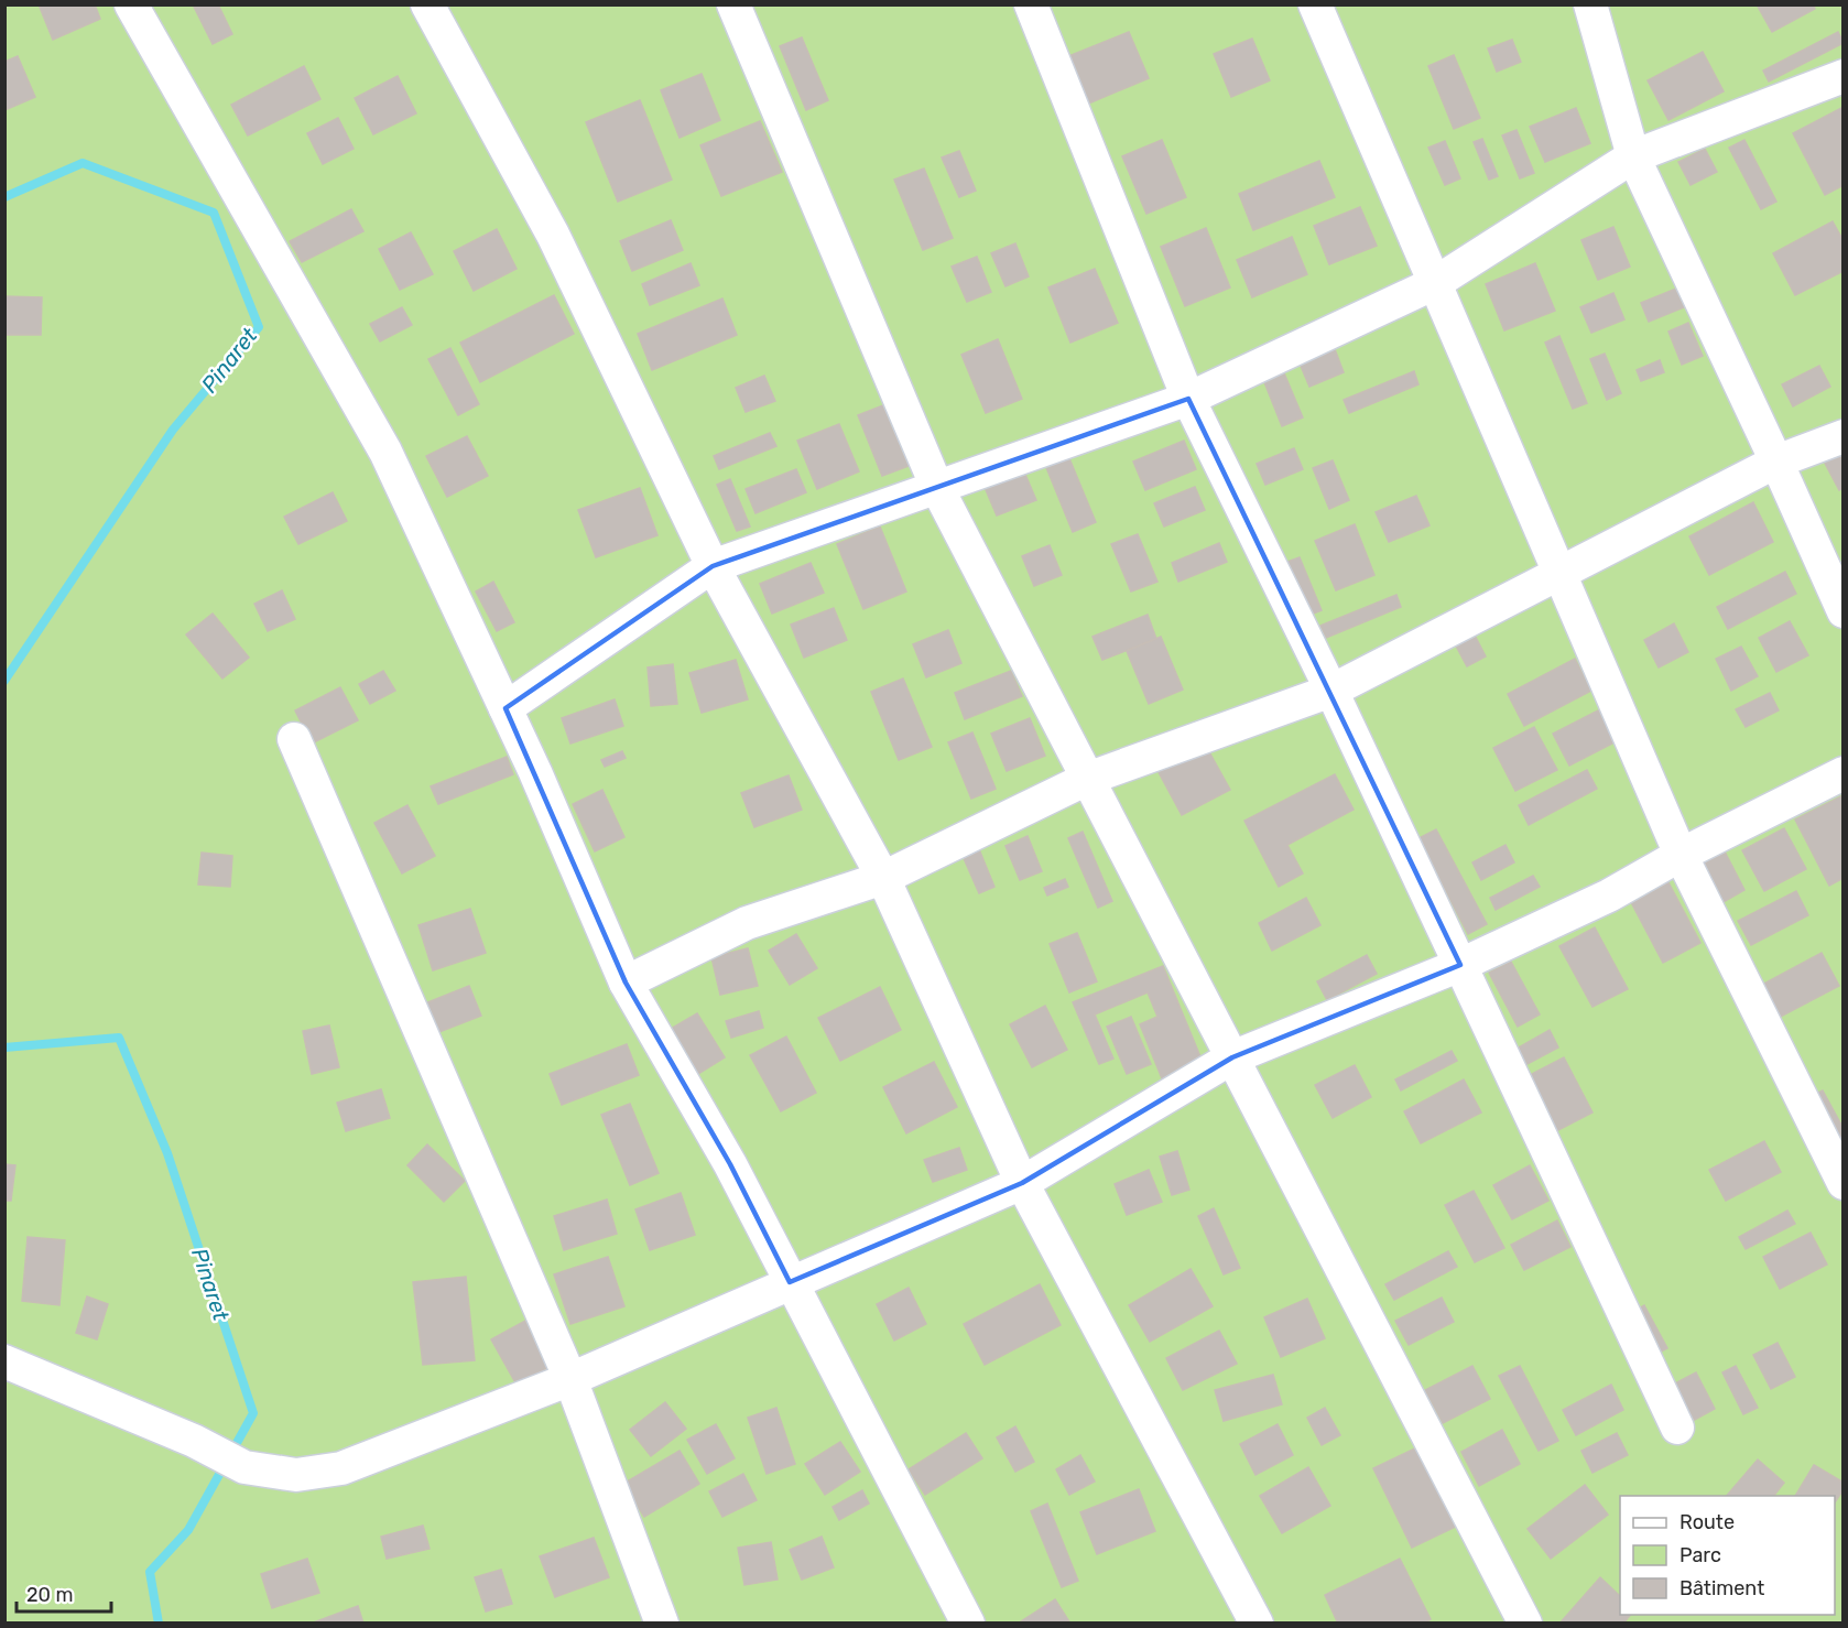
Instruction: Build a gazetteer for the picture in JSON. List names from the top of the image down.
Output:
{
  "water": ["Pinaret"],
  "legend": ["Route", "Parc", "Bâtiment"],
  "scale_bar": "20 m"
}
